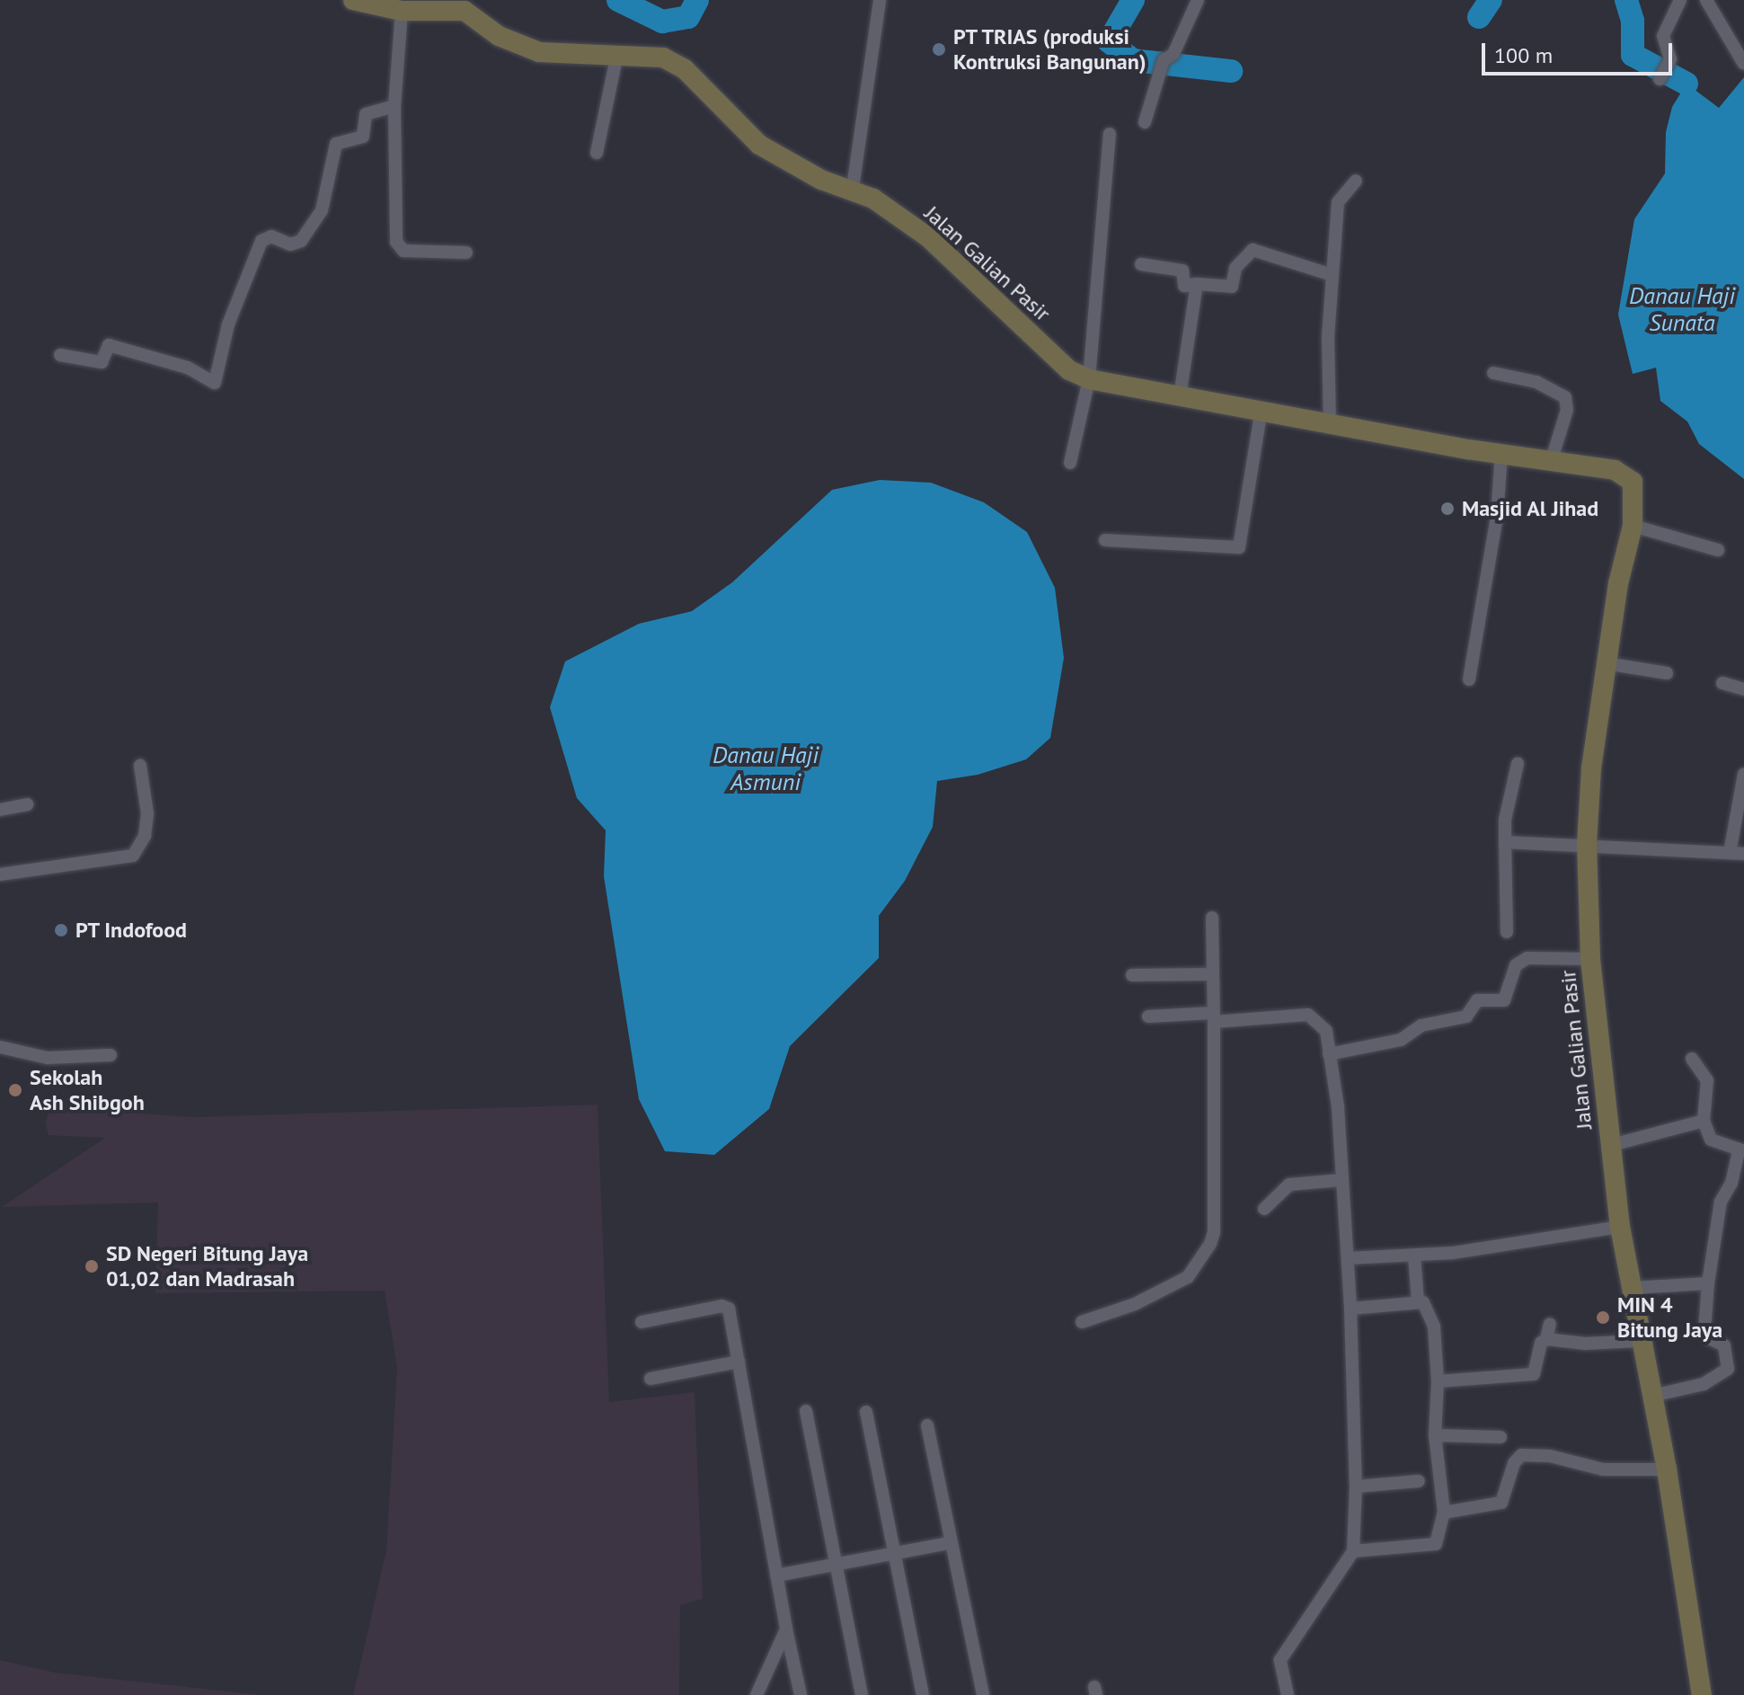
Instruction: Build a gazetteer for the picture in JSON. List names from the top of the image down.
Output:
{
  "streets": {
    "street": ["Jalan Galian Pasir"]
  },
  "water": ["Danau Haji Sunata", "Danau Haji Asmuni"],
  "places": [
    "PT TRIAS (produksi Kontruksi Bangunan)",
    "Masjid Al Jihad",
    "PT Indofood",
    "Sekolah Ash Shibgoh",
    "SD Negeri Bitung Jaya 01,02 dan Madrasah",
    "MIN 4 Bitung Jaya"
  ],
  "scale_bar": "100 m"
}
